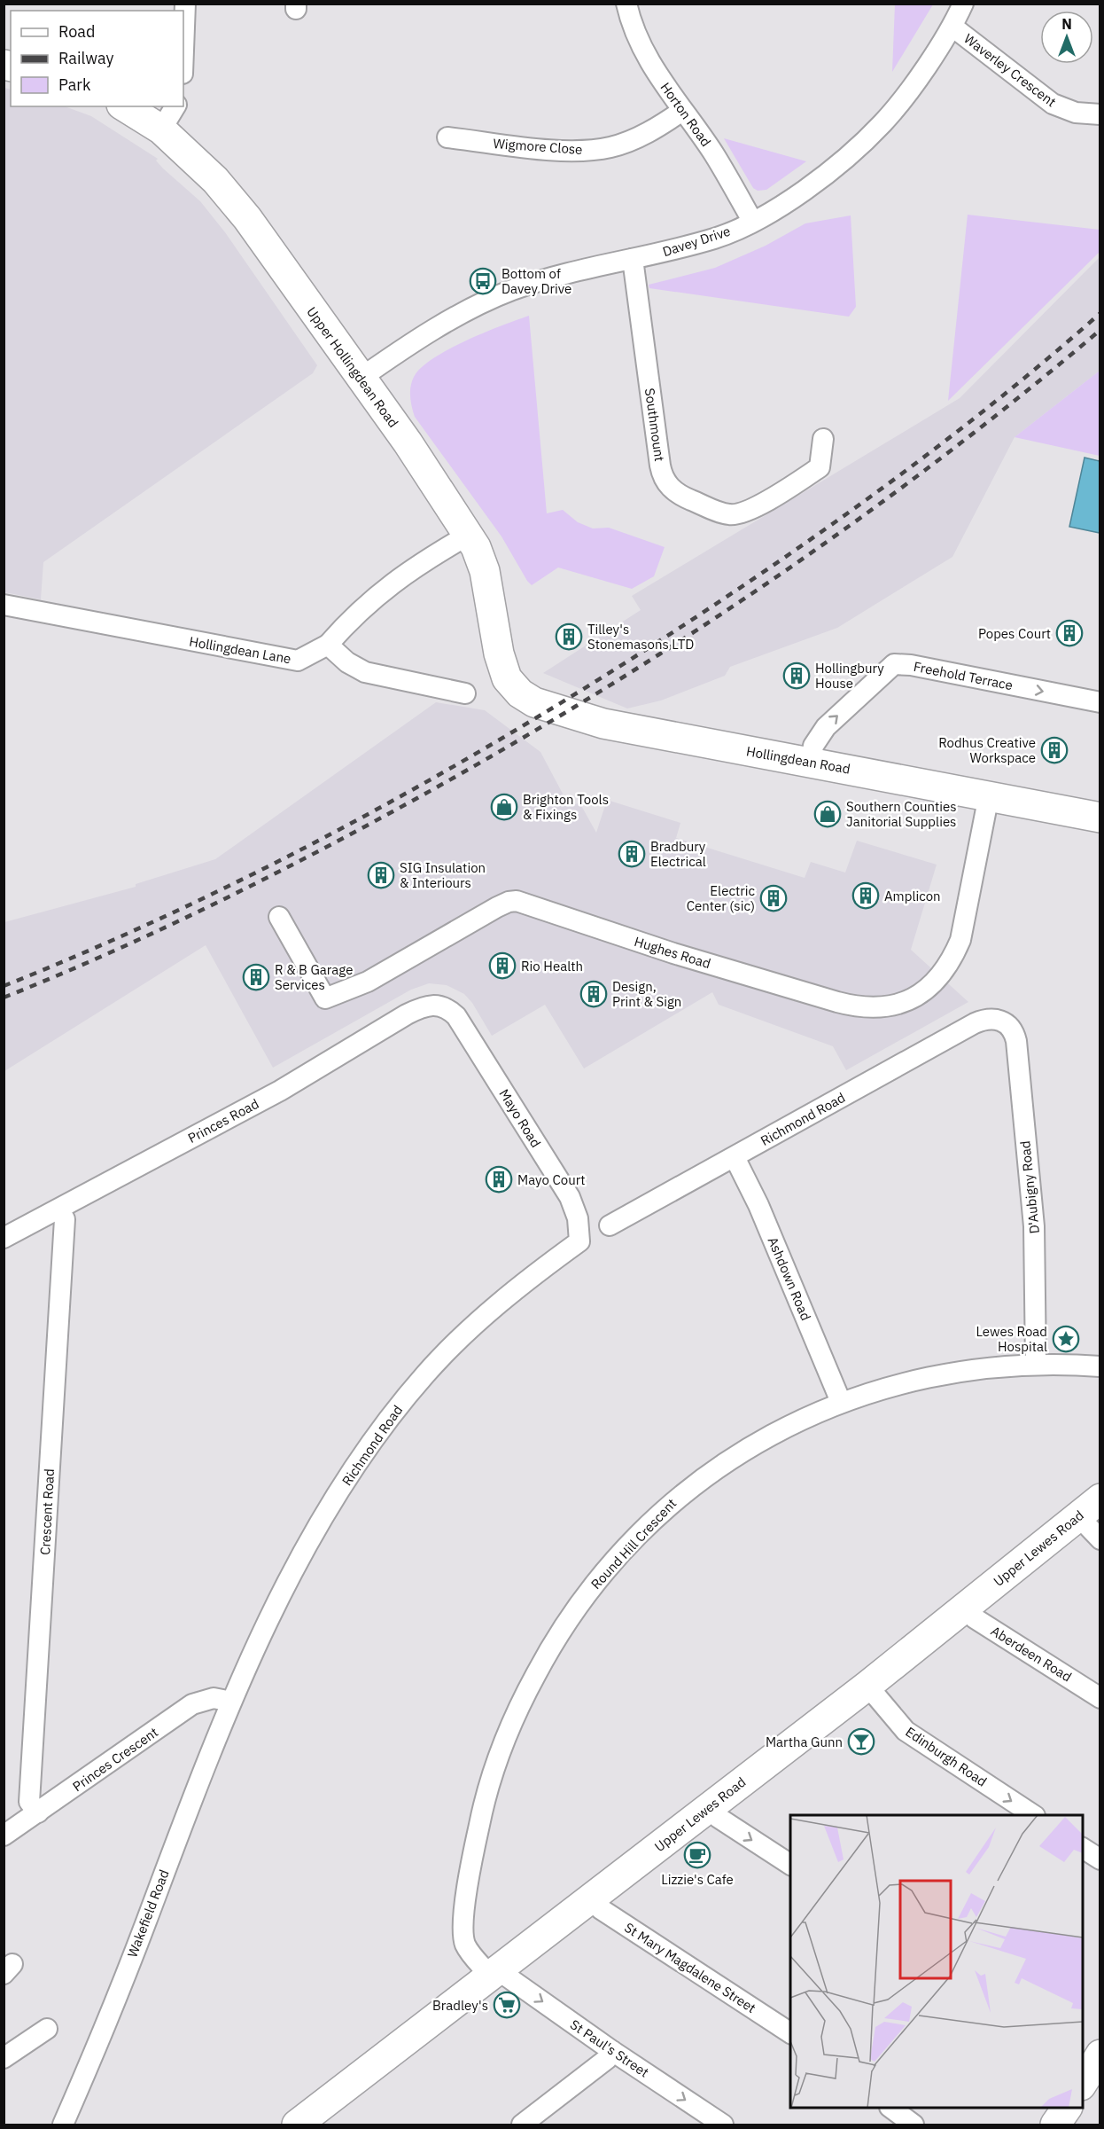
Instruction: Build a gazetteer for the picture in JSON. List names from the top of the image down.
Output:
{
  "streets": {
    "street": [
      "Waverley Crescent",
      "Horton Road",
      "Wigmore Close",
      "Davey Drive",
      "Upper Hollingdean Road",
      "Southmount",
      "Hollingdean Lane",
      "Freehold Terrace",
      "Hollingdean Road",
      "Hughes Road",
      "Mayo Road",
      "Richmond Road",
      "Princes Road",
      "D'Aubigny Road",
      "Ashdown Road",
      "Crescent Road",
      "Round Hill Crescent",
      "Upper Lewes Road",
      "Aberdeen Road",
      "Edinburgh Road",
      "Princes Crescent",
      "Wakefield Road",
      "St Mary Magdalene Street",
      "St Paul's Street"
    ]
  },
  "crossings": [
    ["Waverley Crescent", "Davey Drive"],
    ["Horton Road", "Wigmore Close"],
    ["Horton Road", "Davey Drive"],
    ["Davey Drive", "Upper Hollingdean Road"],
    ["Davey Drive", "Southmount"],
    ["Upper Hollingdean Road", "Hollingdean Road"],
    ["Freehold Terrace", "Hollingdean Road"],
    ["Hollingdean Road", "Hughes Road"],
    ["Mayo Road", "Richmond Road"],
    ["Mayo Road", "Princes Road"],
    ["Richmond Road", "D'Aubigny Road"],
    ["Richmond Road", "Ashdown Road"],
    ["Richmond Road", "Princes Crescent"],
    ["Richmond Road", "Wakefield Road"],
    ["Princes Road", "Crescent Road"],
    ["D'Aubigny Road", "Round Hill Crescent"],
    ["Ashdown Road", "Round Hill Crescent"],
    ["Crescent Road", "Princes Crescent"],
    ["Round Hill Crescent", "Upper Lewes Road"],
    ["Round Hill Crescent", "St Paul's Street"],
    ["Upper Lewes Road", "Aberdeen Road"],
    ["Upper Lewes Road", "Edinburgh Road"],
    ["Upper Lewes Road", "St Mary Magdalene Street"],
    ["Upper Lewes Road", "St Paul's Street"],
    ["Princes Crescent", "Wakefield Road"]
  ],
  "one_way": ["Freehold Terrace", "Edinburgh Road", "St Paul's Street"],
  "places": {
    "bus stop": ["Bottom of Davey Drive"],
    "building": [
      "Popes Court",
      "Tilley's Stonemasons LTD",
      "Hollingbury House",
      "Rodhus Creative Workspace",
      "Bradbury Electrical",
      "SIG Insulation & Interiours",
      "Amplicon",
      "Electric Center (sic)",
      "Rio Health",
      "R & B Garage Services",
      "Design, Print & Sign",
      "Mayo Court"
    ],
    "shop": ["Brighton Tools & Fixings", "Southern Counties Janitorial Supplies"],
    "place": ["Lewes Road Hospital"],
    "bar": ["Martha Gunn"],
    "cafe": ["Lizzie's Cafe"],
    "supermarket": ["Bradley's"]
  },
  "legend": ["Road", "Railway", "Park"],
  "north": "top"
}
